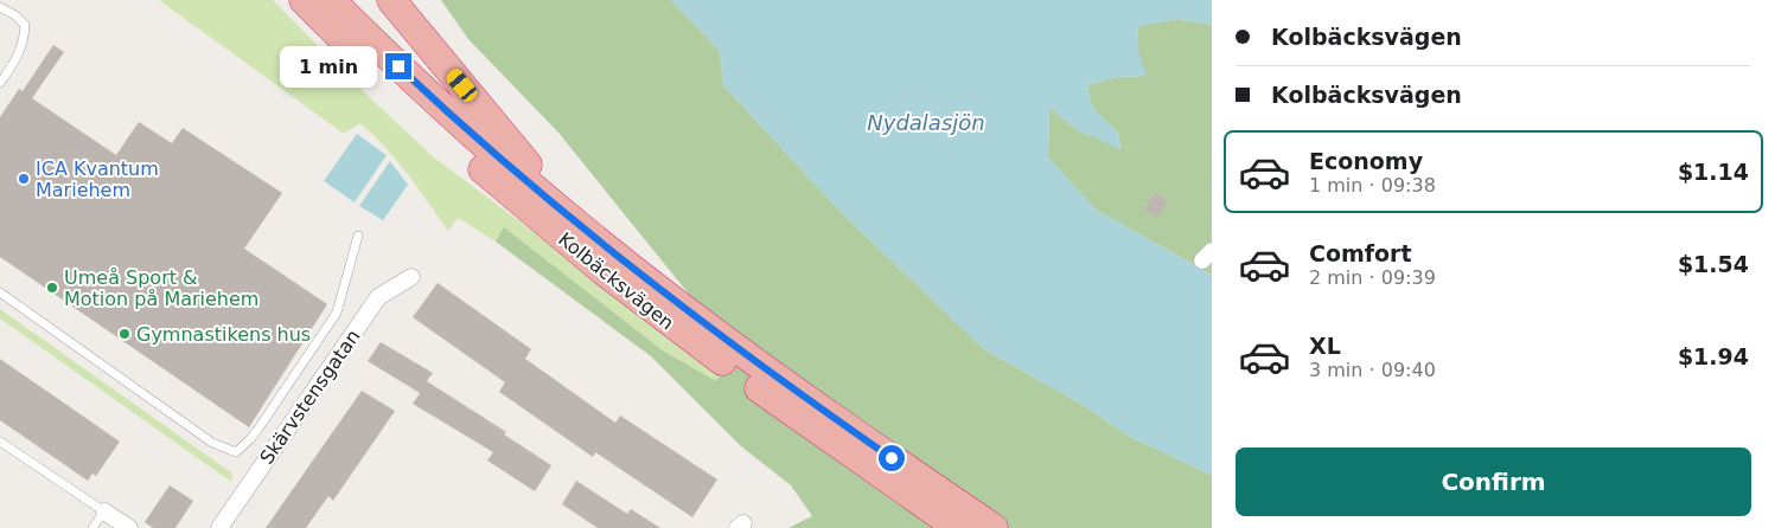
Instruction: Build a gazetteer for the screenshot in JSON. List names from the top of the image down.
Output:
{
  "streets": {
    "highway": ["Kolbäcksvägen"],
    "street": ["Skärvstensgatan"]
  },
  "water": ["Nydalasjön"],
  "places": ["ICA Kvantum Mariehem", "Umeå Sport & Motion på Mariehem", "Gymnastikens hus"],
  "page": {
    "banner": ["Kolbäcksvägen", "Kolbäcksvägen"],
    "bubble": "1 min",
    "list": [
      {
        "name": "Economy",
        "note": "1 min · 09:38",
        "value": "$1.14"
      },
      {
        "name": "Comfort",
        "note": "2 min · 09:39",
        "value": "$1.54"
      },
      {
        "name": "XL",
        "note": "3 min · 09:40",
        "value": "$1.94"
      }
    ],
    "buttons": "Confirm"
  }
}
